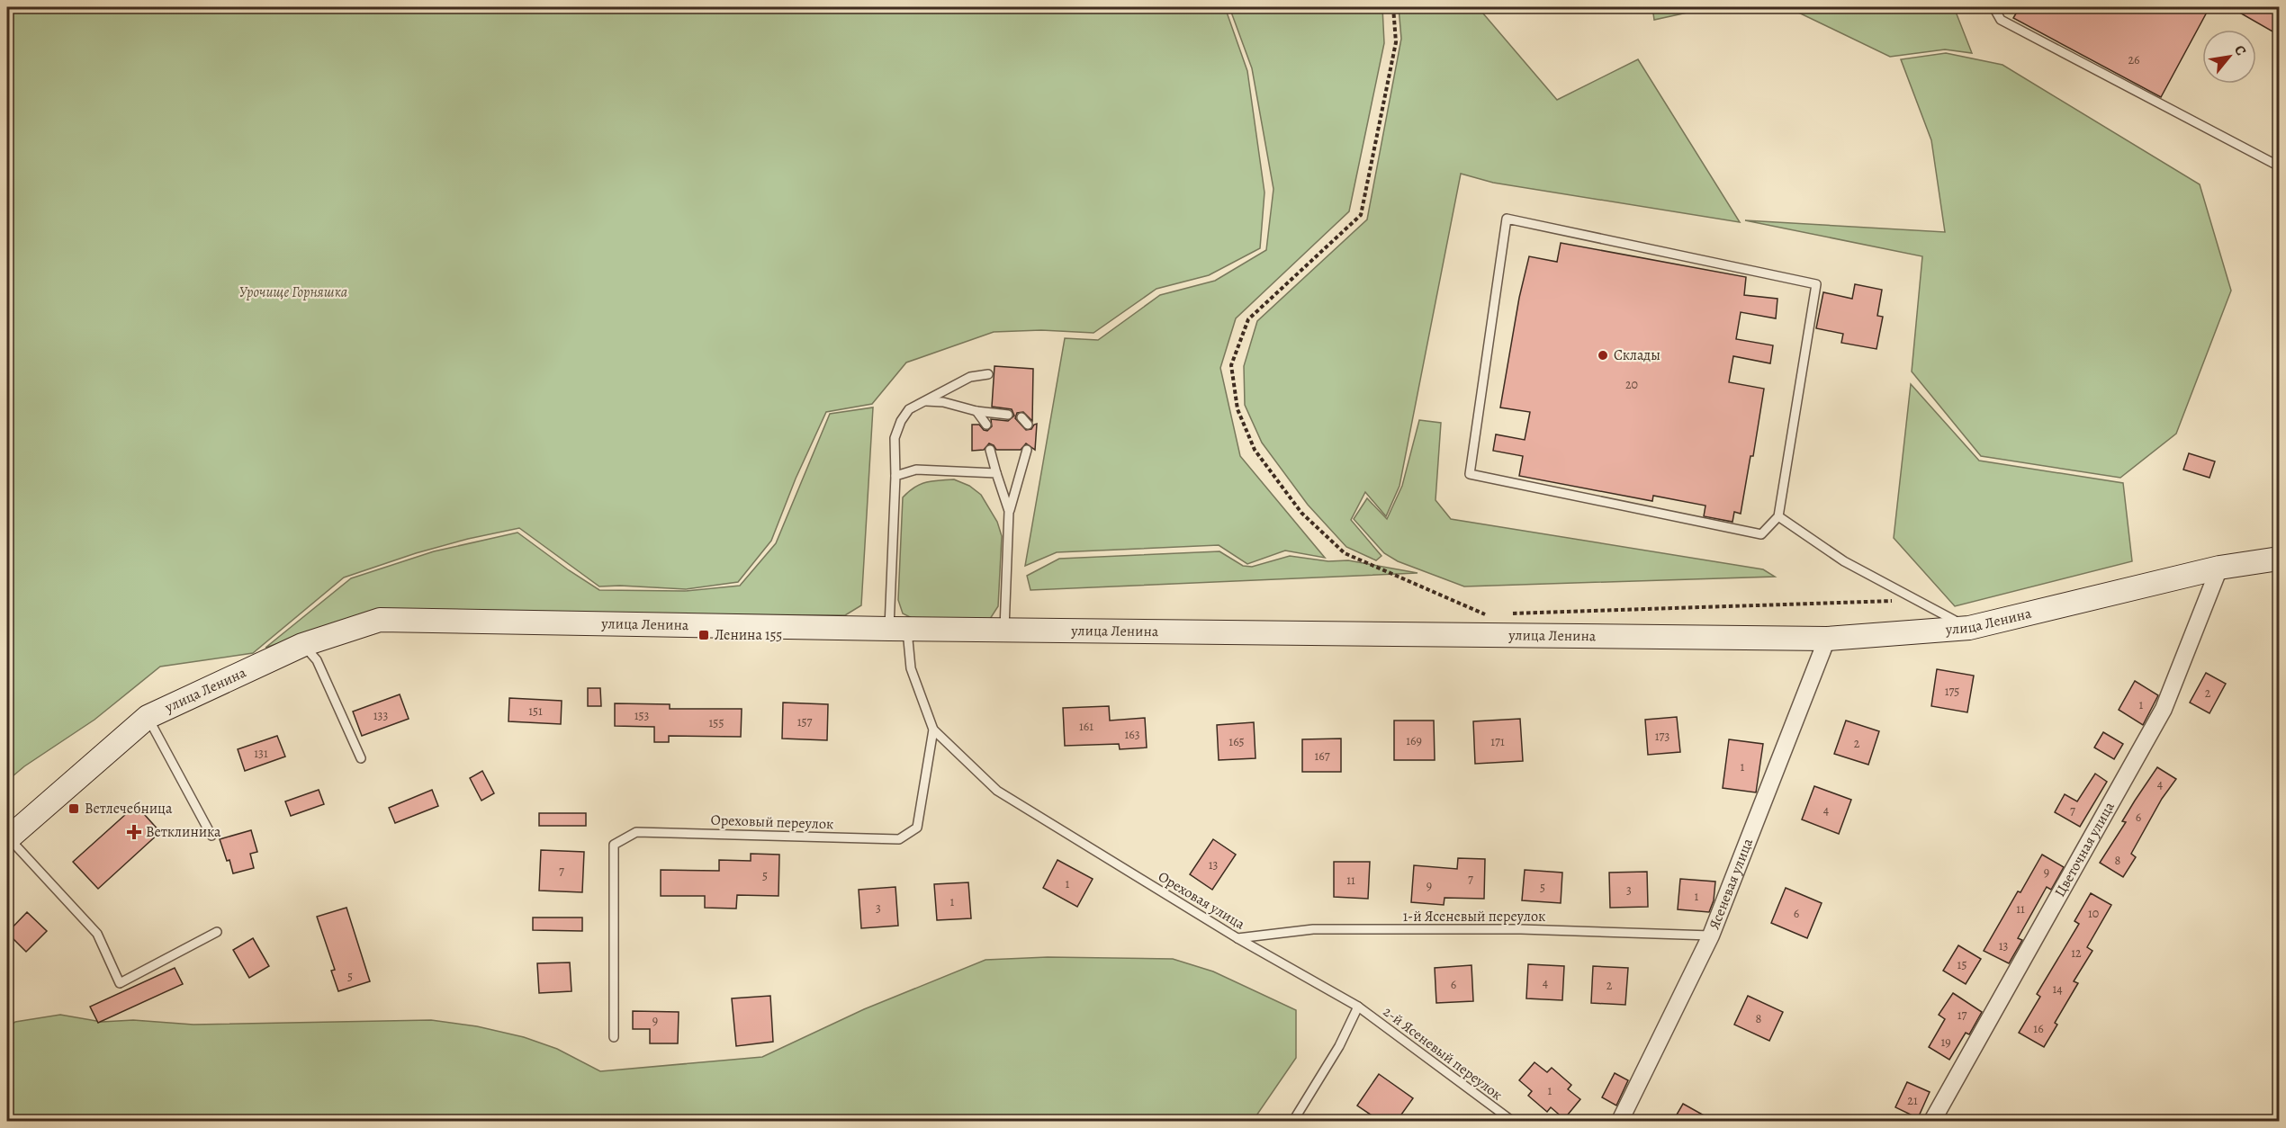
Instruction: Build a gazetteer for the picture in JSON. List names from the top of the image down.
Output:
{
  "streets": {
    "main road": ["улица Ленина"],
    "street": ["Цветочная улица", "Ясеневая улица"],
    "lane": [
      "Ореховый переулок",
      "Ореховая улица",
      "1-й Ясеневый переулок",
      "2-й Ясеневый переулок"
    ]
  },
  "crossings": [
    ["улица Ленина", "Ореховый переулок"],
    ["улица Ленина", "Цветочная улица"],
    ["улица Ленина", "Ясеневая улица"],
    ["Ореховый переулок", "Ореховая улица"],
    ["Ясеневая улица", "1-й Ясеневый переулок"],
    ["Ореховая улица", "1-й Ясеневый переулок"],
    ["Ореховая улица", "2-й Ясеневый переулок"]
  ],
  "parks": ["Урочище Горняшка"],
  "places": {
    "other": ["Склады"],
    "transit": ["Ленина 155", "Ветлечебница"],
    "health": ["Ветклиника"]
  },
  "house_numbers": [
    "26",
    "20",
    "175",
    "2",
    "1",
    "151",
    "133",
    "153",
    "157",
    "155",
    "161",
    "163",
    "173",
    "169",
    "165",
    "171",
    "2",
    "131",
    "167",
    "1",
    "4",
    "4",
    "7",
    "6",
    "8",
    "13",
    "7",
    "9",
    "5",
    "7",
    "11",
    "1",
    "9",
    "5",
    "3",
    "1",
    "1",
    "3",
    "11",
    "6",
    "10",
    "13",
    "12",
    "15",
    "5",
    "4",
    "6",
    "2",
    "14",
    "17",
    "8",
    "9",
    "16",
    "19",
    "1",
    "21"
  ],
  "north": "top right"
}
